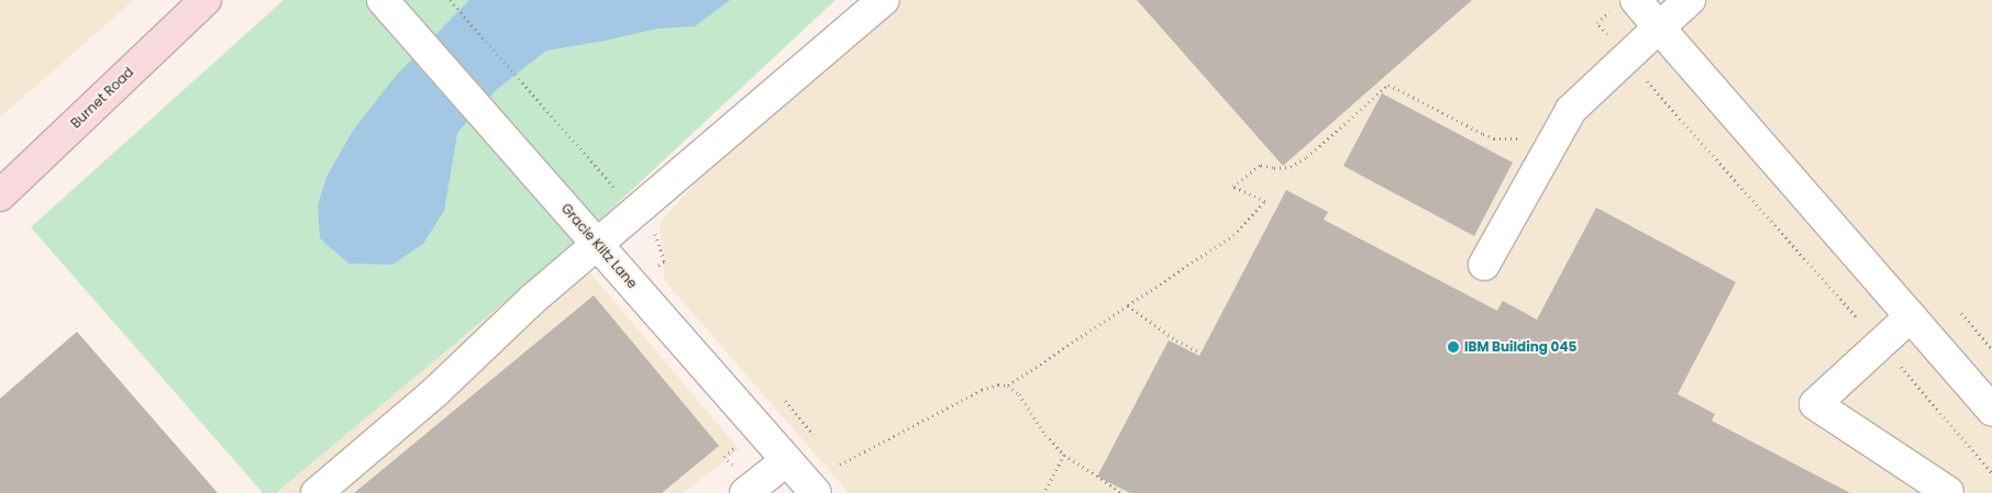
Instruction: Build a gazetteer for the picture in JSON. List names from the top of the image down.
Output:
{
  "streets": {
    "main road": ["Burnet Road"],
    "street": ["Gracie Kiltz Lane"]
  },
  "places": ["IBM Building 045"]
}
